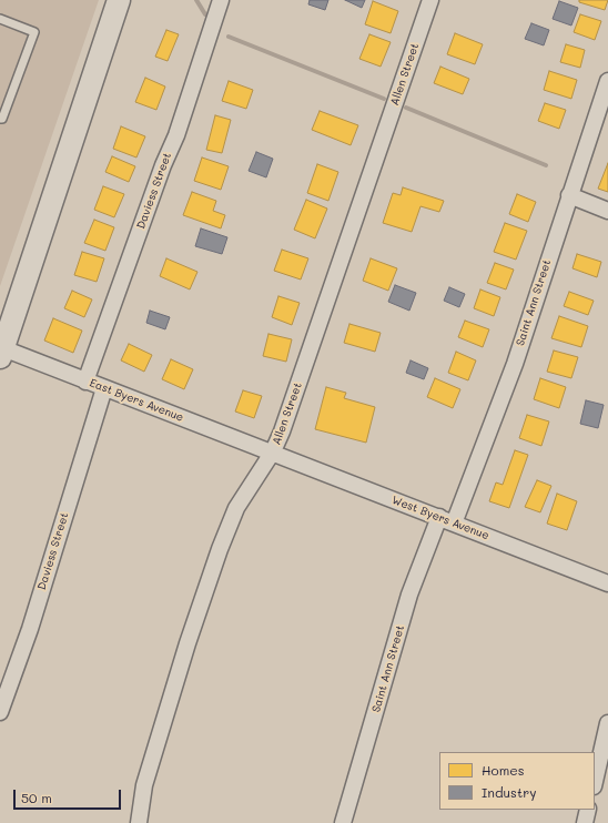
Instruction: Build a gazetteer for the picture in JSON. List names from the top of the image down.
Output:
{
  "streets": {
    "street": [
      "Allen Street",
      "Daviess Street",
      "Saint Ann Street",
      "East Byers Avenue",
      "West Byers Avenue"
    ]
  },
  "crossings": [
    ["Allen Street", "East Byers Avenue"],
    ["Allen Street", "West Byers Avenue"],
    ["Daviess Street", "East Byers Avenue"],
    ["Saint Ann Street", "West Byers Avenue"],
    ["East Byers Avenue", "West Byers Avenue"]
  ],
  "legend": ["Homes", "Industry"],
  "scale_bar": "50 m"
}
